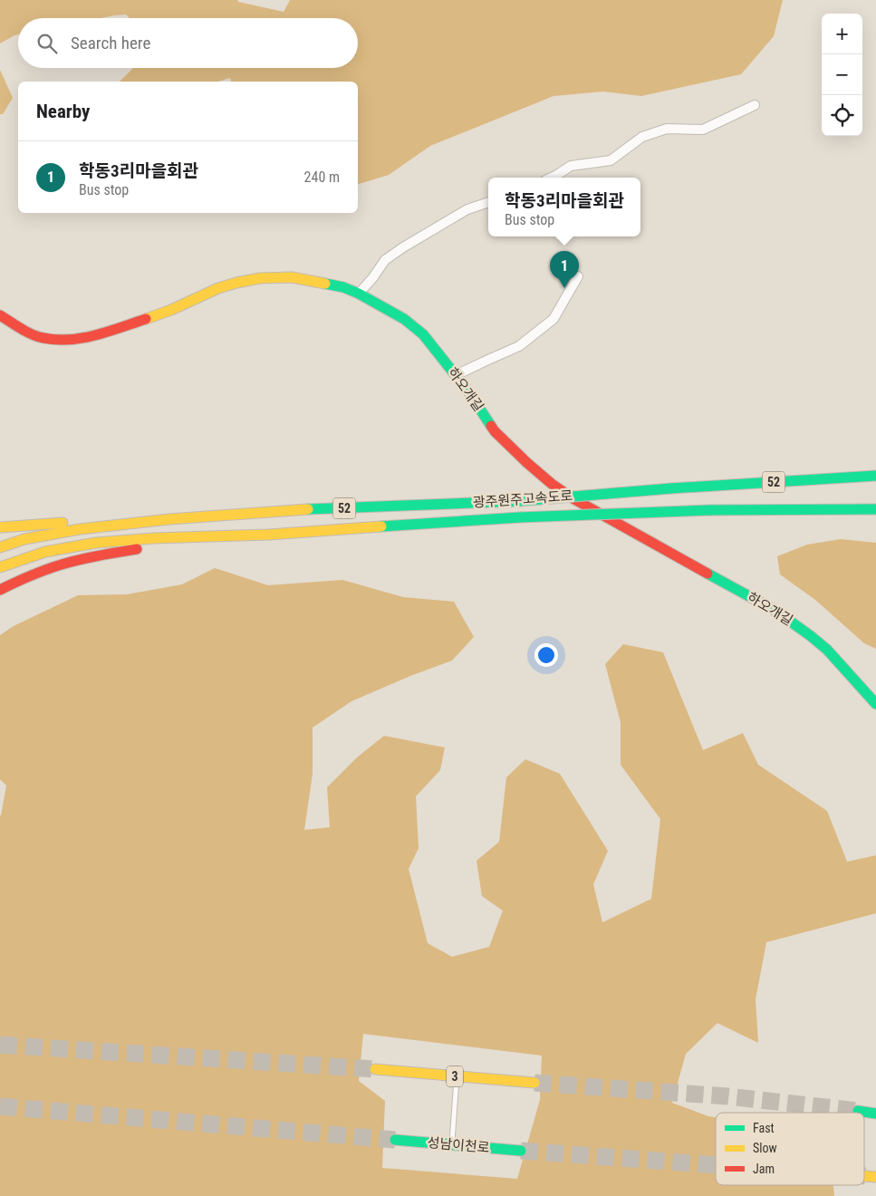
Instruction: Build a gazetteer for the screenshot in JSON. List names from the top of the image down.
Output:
{
  "streets": {
    "main road": [
      "하오개길",
      "52",
      "광주원주고속도로",
      "3",
      "성남이천로"
    ]
  },
  "legend": ["Fast", "Slow", "Jam"],
  "page": {
    "map_buttons": ["+", "−"],
    "search": "Search here",
    "heading": "Nearby",
    "list": [
      {
        "mark": "1",
        "name": "학동3리마을회관",
        "note": "Bus stop",
        "value": "240 m"
      }
    ],
    "popup": ["학동3리마을회관", "Bus stop"],
    "pins": "1"
  }
}
